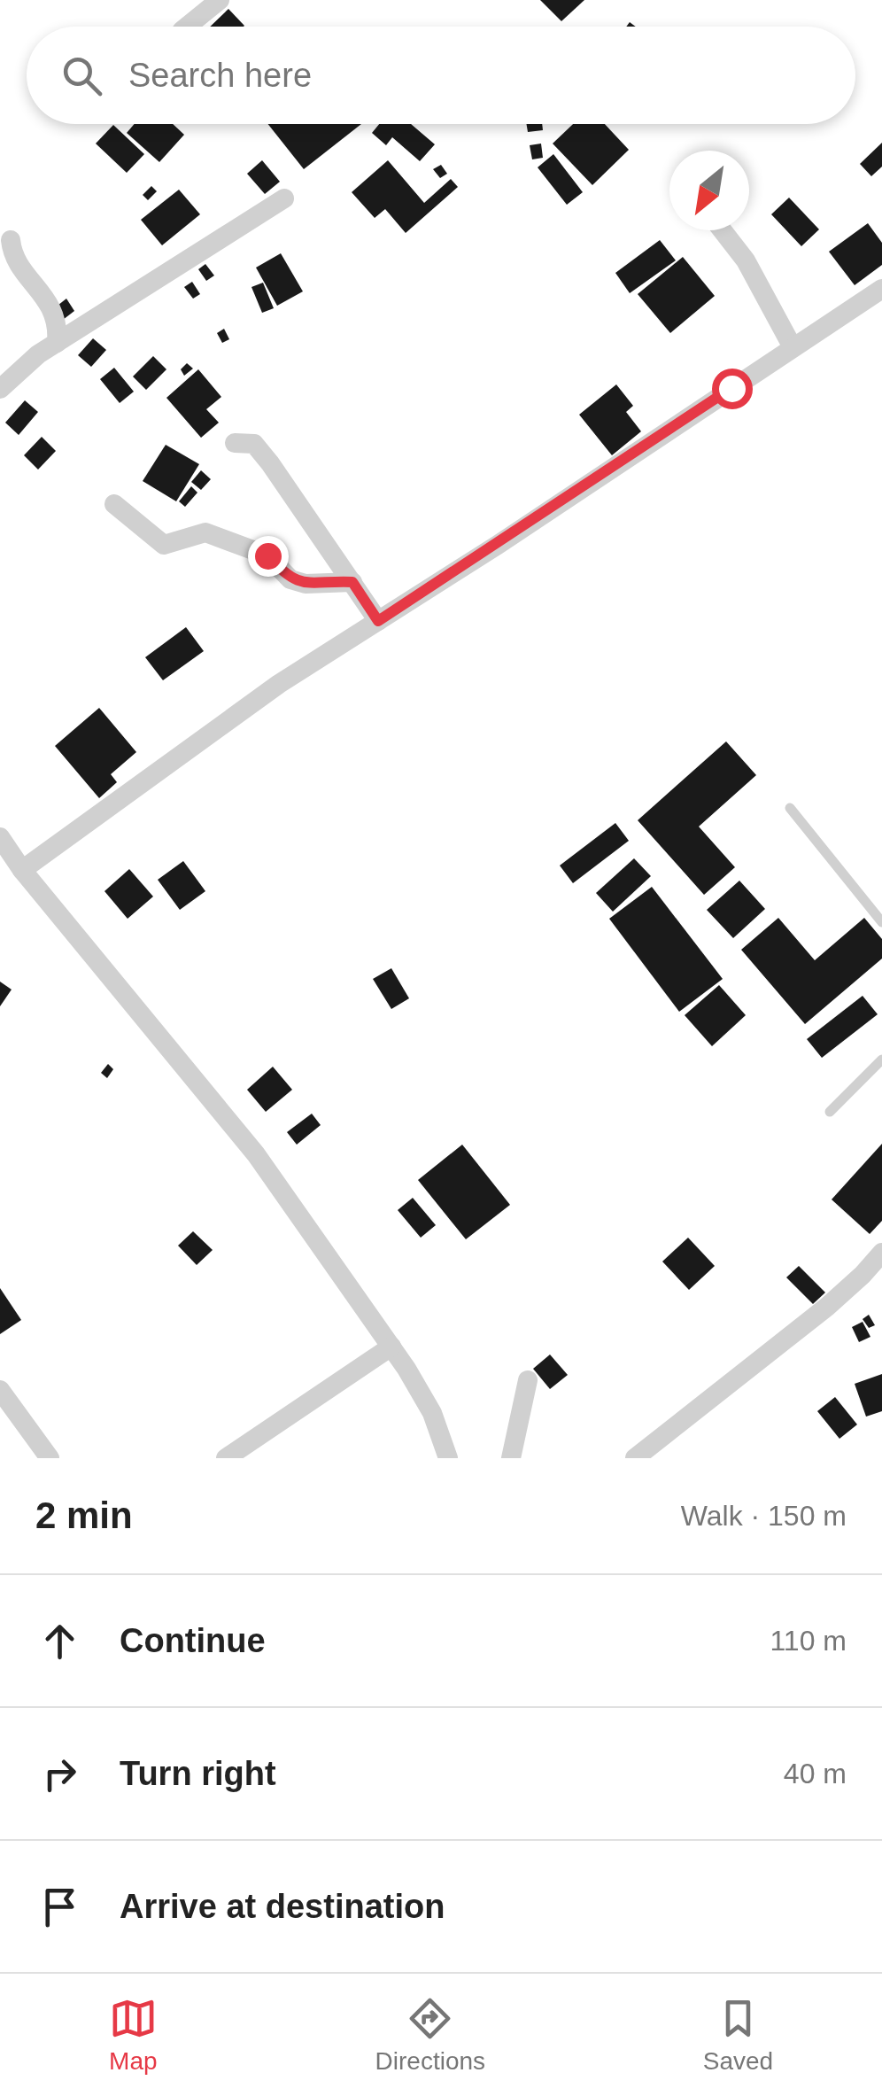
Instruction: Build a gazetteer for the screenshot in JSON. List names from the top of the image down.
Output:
{
  "north": "bottom left",
  "page": {
    "search": "Search here",
    "heading": ["2 min", "Walk · 150 m"],
    "list": [
      ["Continue", "110 m"],
      ["Turn right", "40 m"],
      "Arrive at destination"
    ],
    "nav": ["Map", "Directions", "Saved"]
  }
}
